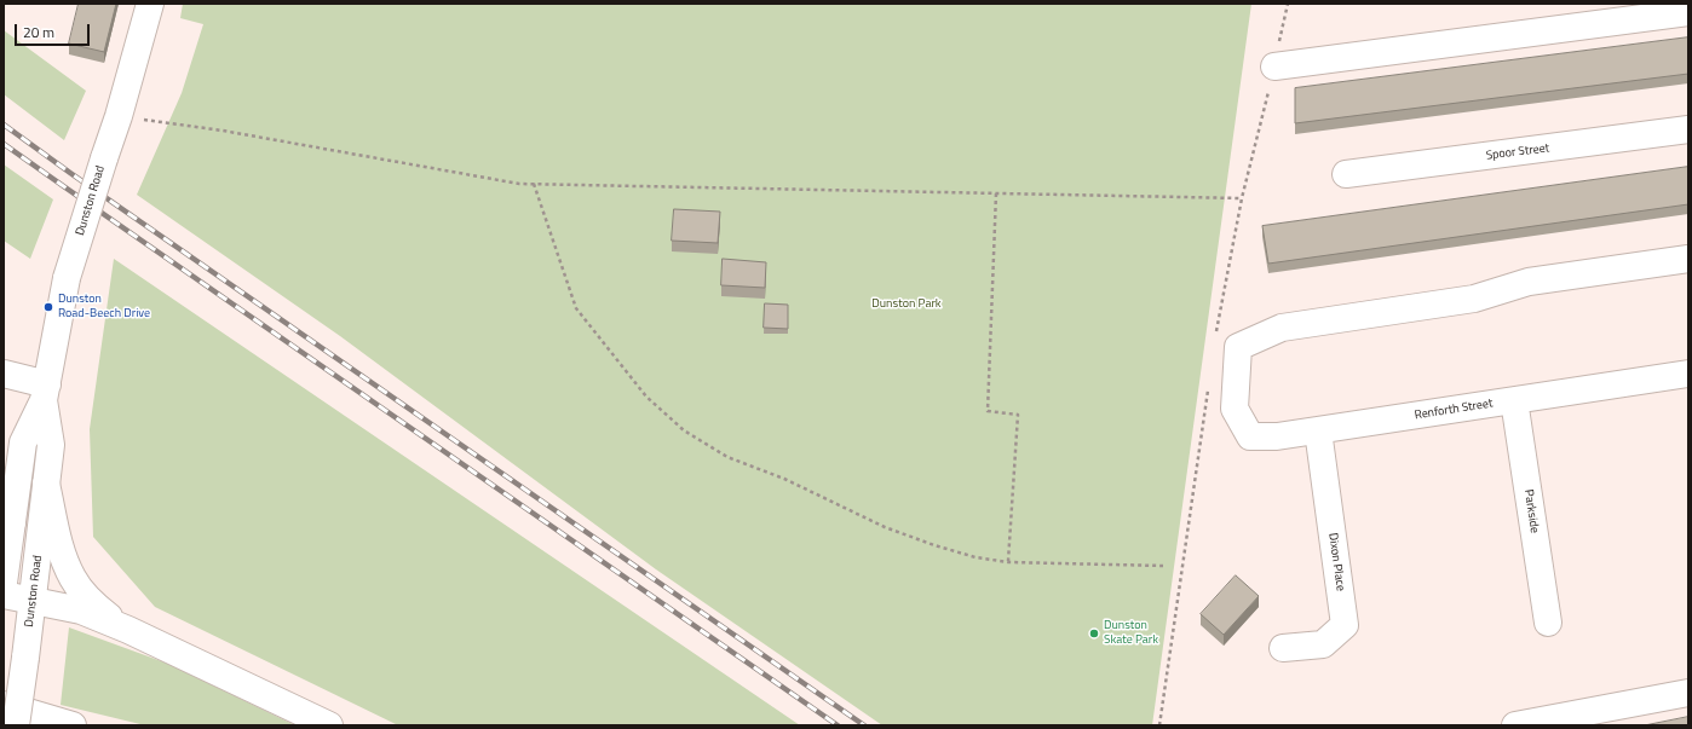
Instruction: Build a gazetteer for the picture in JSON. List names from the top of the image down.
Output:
{
  "streets": {
    "main road": [
      "Spoor Street",
      "Dunston Road",
      "Renforth Street",
      "Parkside",
      "Dixon Place"
    ]
  },
  "crossings": [
    ["Renforth Street", "Parkside"],
    ["Renforth Street", "Dixon Place"]
  ],
  "parks": ["Dunston Park"],
  "places": ["Dunston Road-Beech Drive", "Dunston Skate Park"],
  "scale_bar": "20 m"
}
